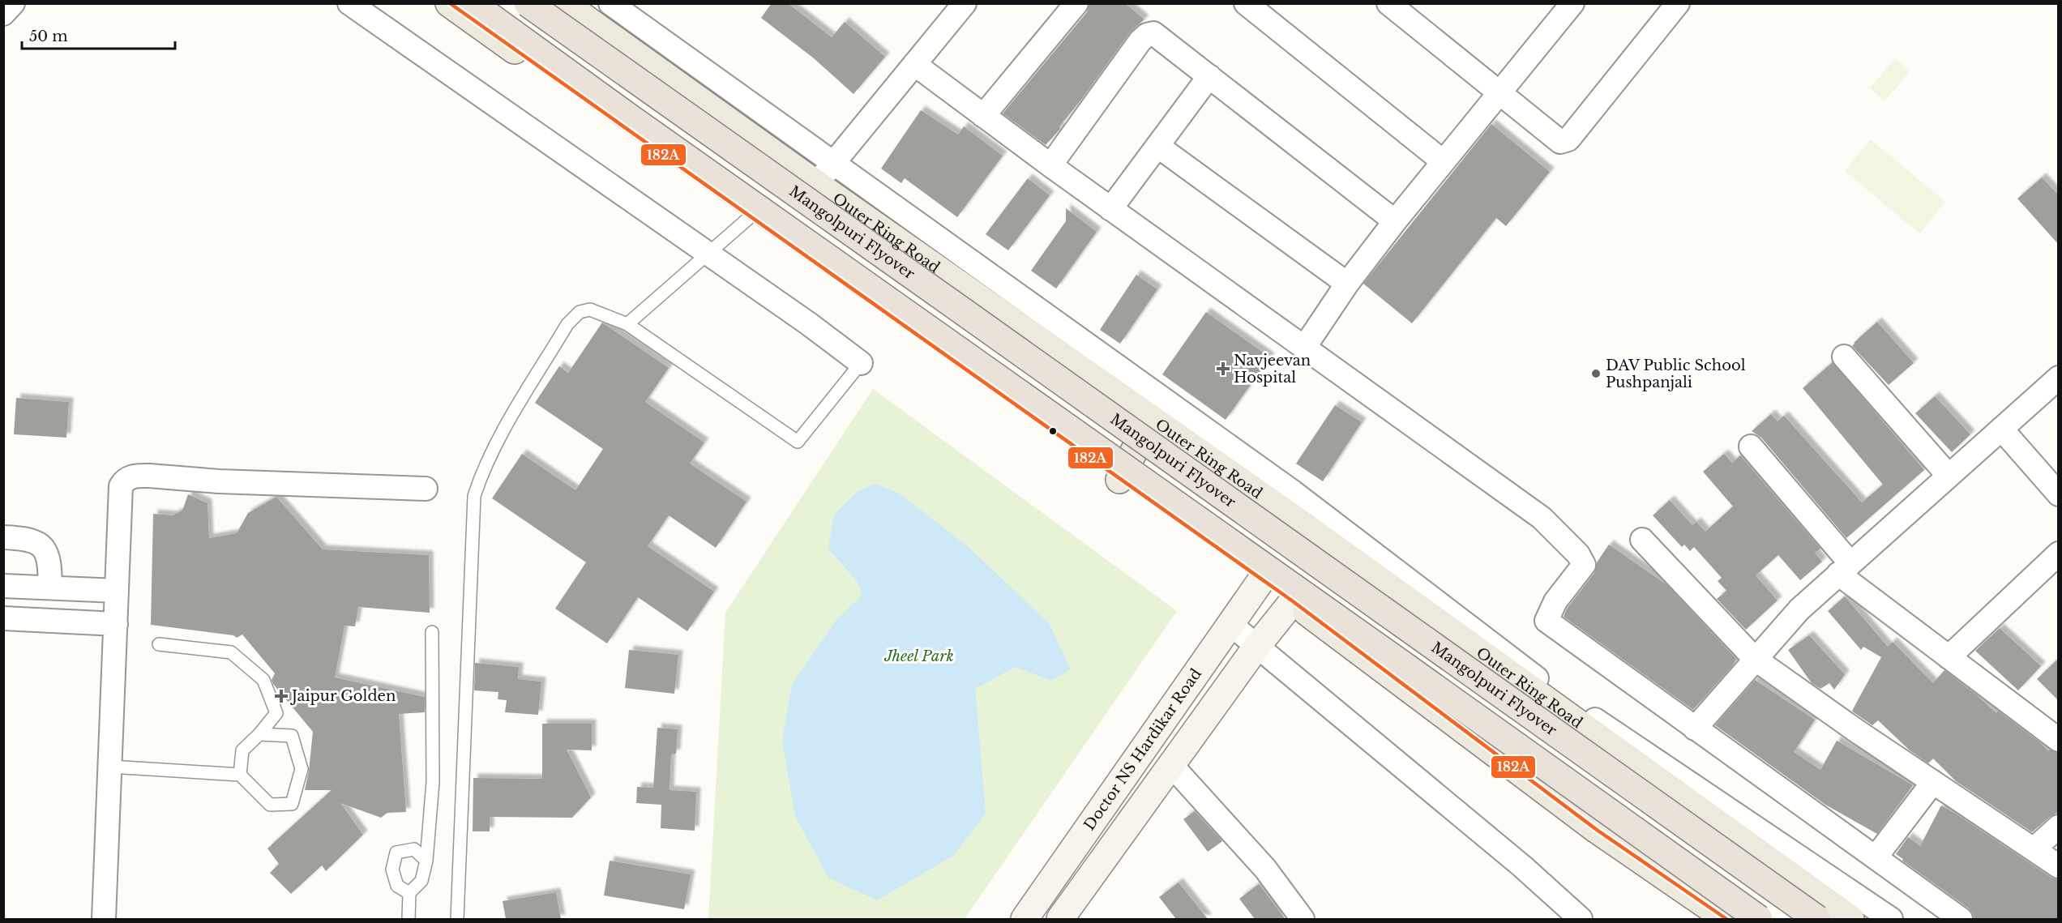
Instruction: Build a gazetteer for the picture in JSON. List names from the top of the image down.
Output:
{
  "streets": {
    "highway": ["Mangolpuri Flyover"],
    "main road": ["Outer Ring Road"],
    "street": ["Doctor NS Hardikar Road"]
  },
  "crossings": [
    ["Mangolpuri Flyover", "Outer Ring Road"]
  ],
  "parks": ["Jheel Park"],
  "places": {
    "health": ["Navjeevan Hospital", "Jaipur Golden"],
    "other": ["DAV Public School Pushpanjali"]
  },
  "lines": ["transit line 182A"],
  "scale_bar": "50 m"
}
